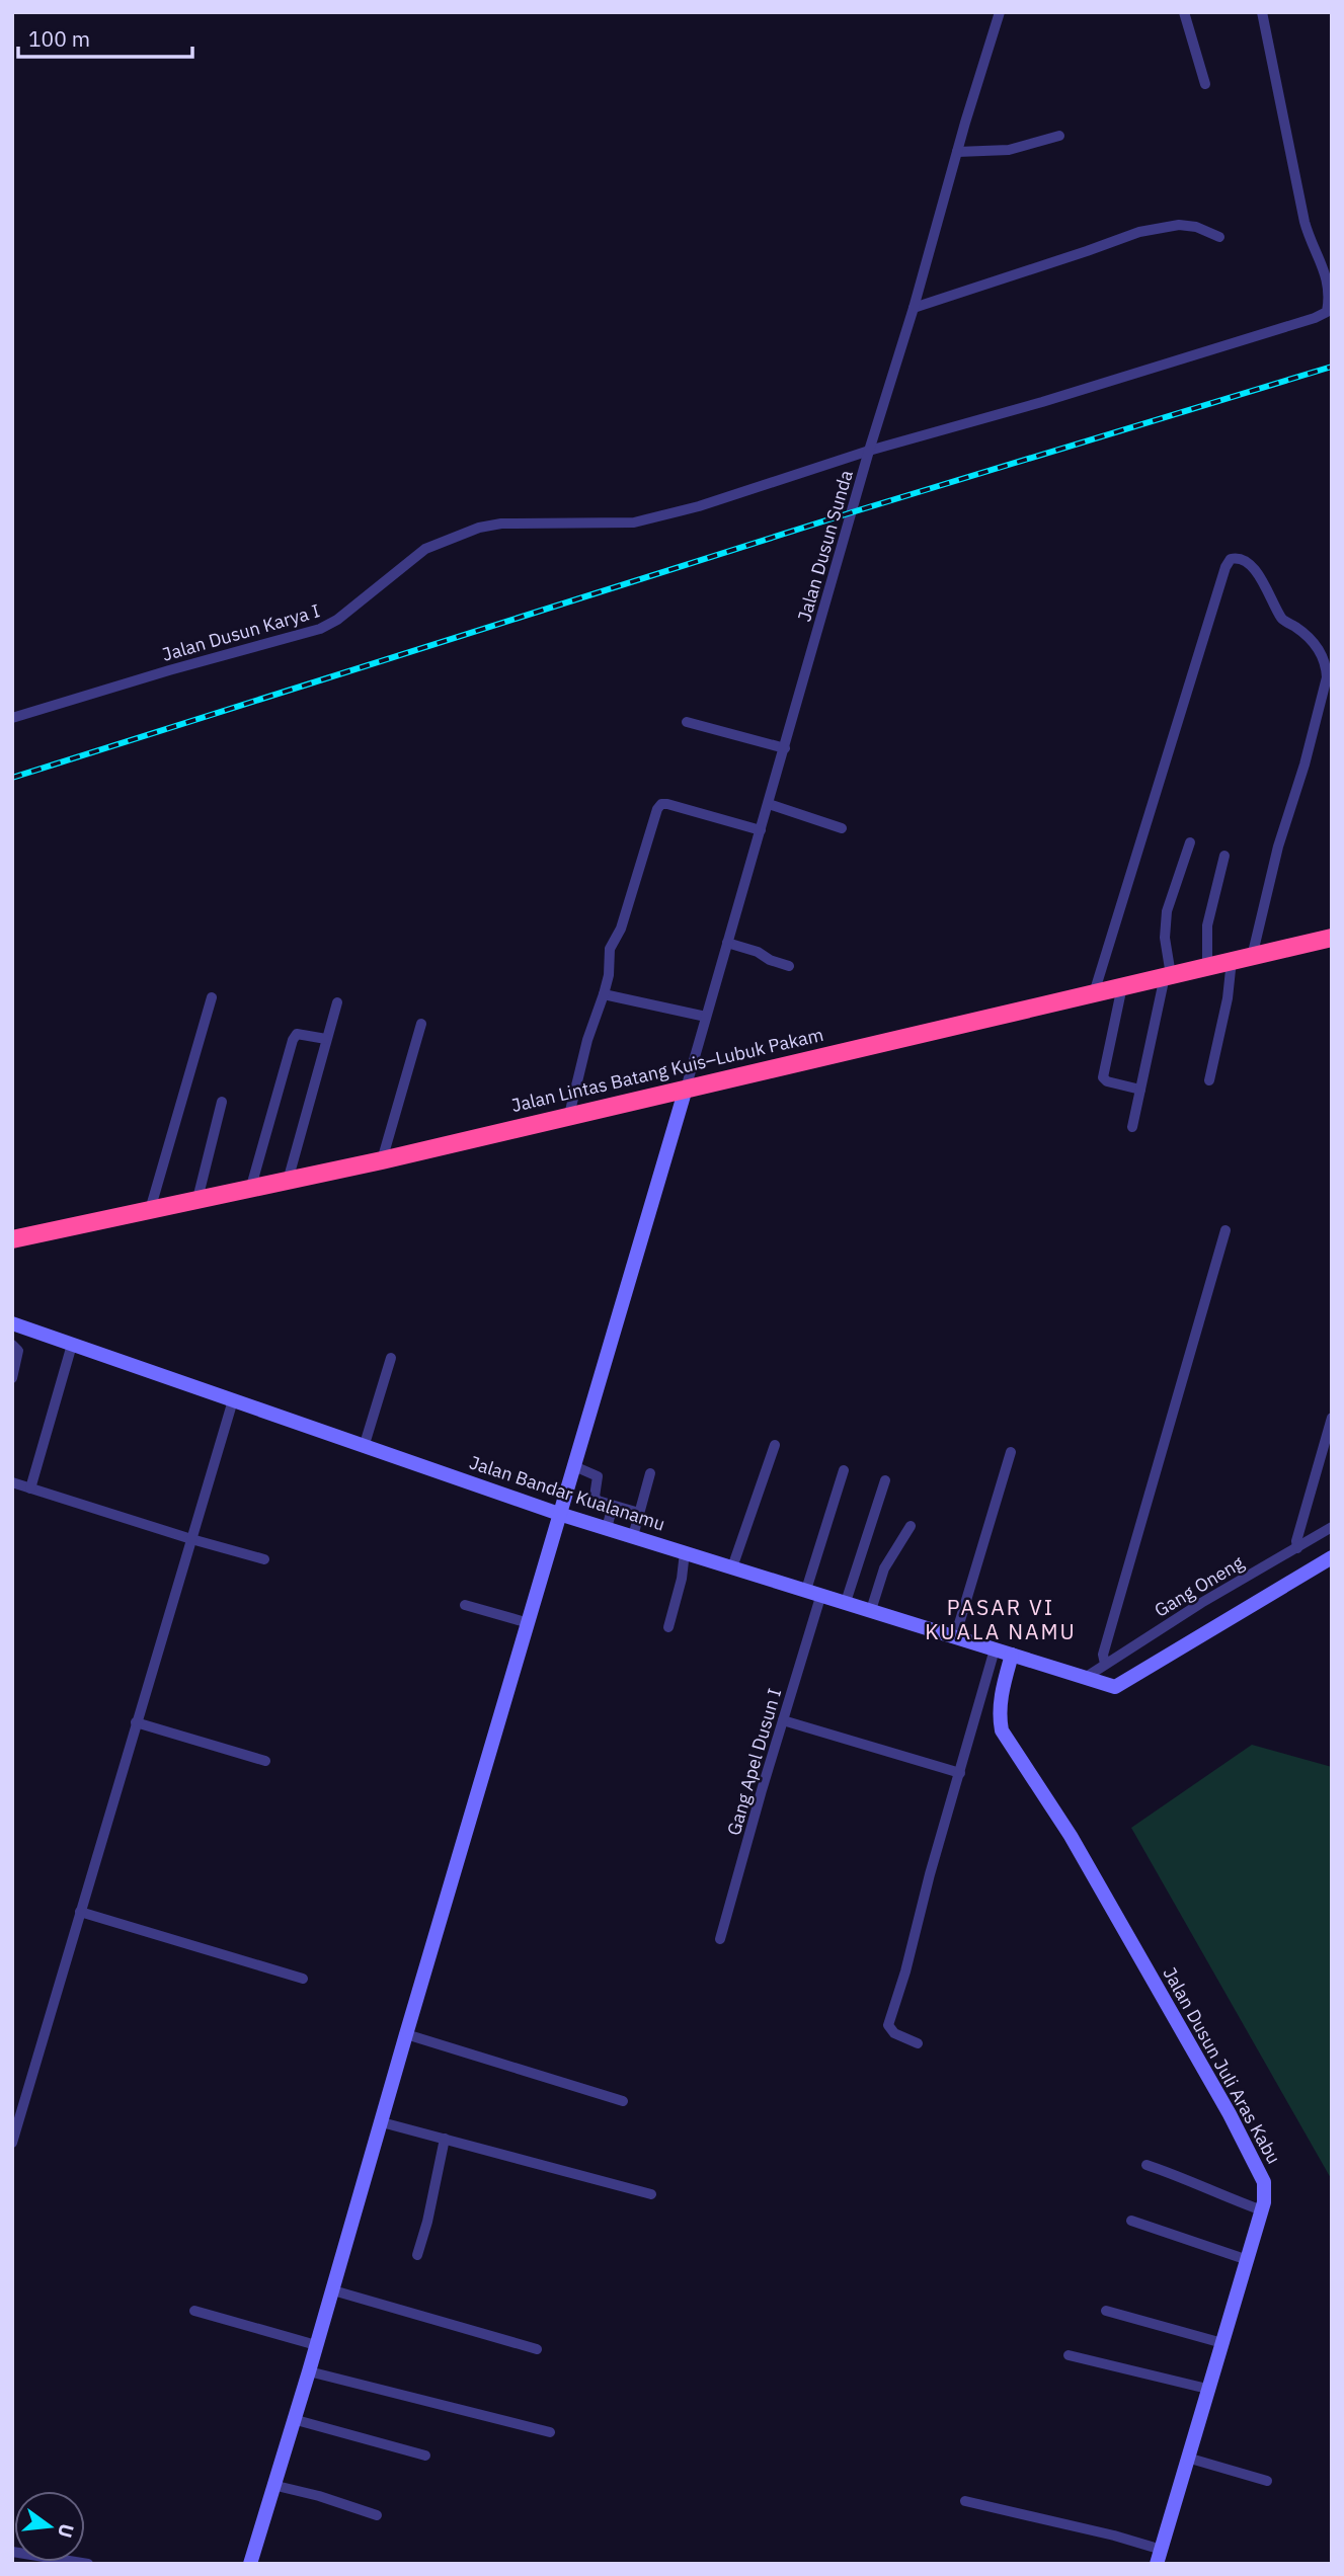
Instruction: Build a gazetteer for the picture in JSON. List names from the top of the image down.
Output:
{
  "streets": {
    "highway": ["Jalan Lintas Batang Kuis–Lubuk Pakam"],
    "street": [
      "Jalan Dusun Sunda",
      "Jalan Dusun Karya I",
      "Jalan Bandar Kualanamu",
      "Gang Oneng",
      "Gang Apel Dusun I",
      "Jalan Dusun Juli Aras Kabu"
    ]
  },
  "crossings": [
    ["Jalan Dusun Sunda", "Jalan Dusun Karya I"],
    ["Jalan Dusun Sunda", "Jalan Lintas Batang Kuis–Lubuk Pakam"],
    ["Jalan Bandar Kualanamu", "Gang Oneng"],
    ["Jalan Bandar Kualanamu", "Gang Apel Dusun I"],
    ["Jalan Bandar Kualanamu", "Jalan Dusun Juli Aras Kabu"]
  ],
  "districts": ["PASAR VI KUALA NAMU"],
  "scale_bar": "100 m",
  "north": "right"
}
